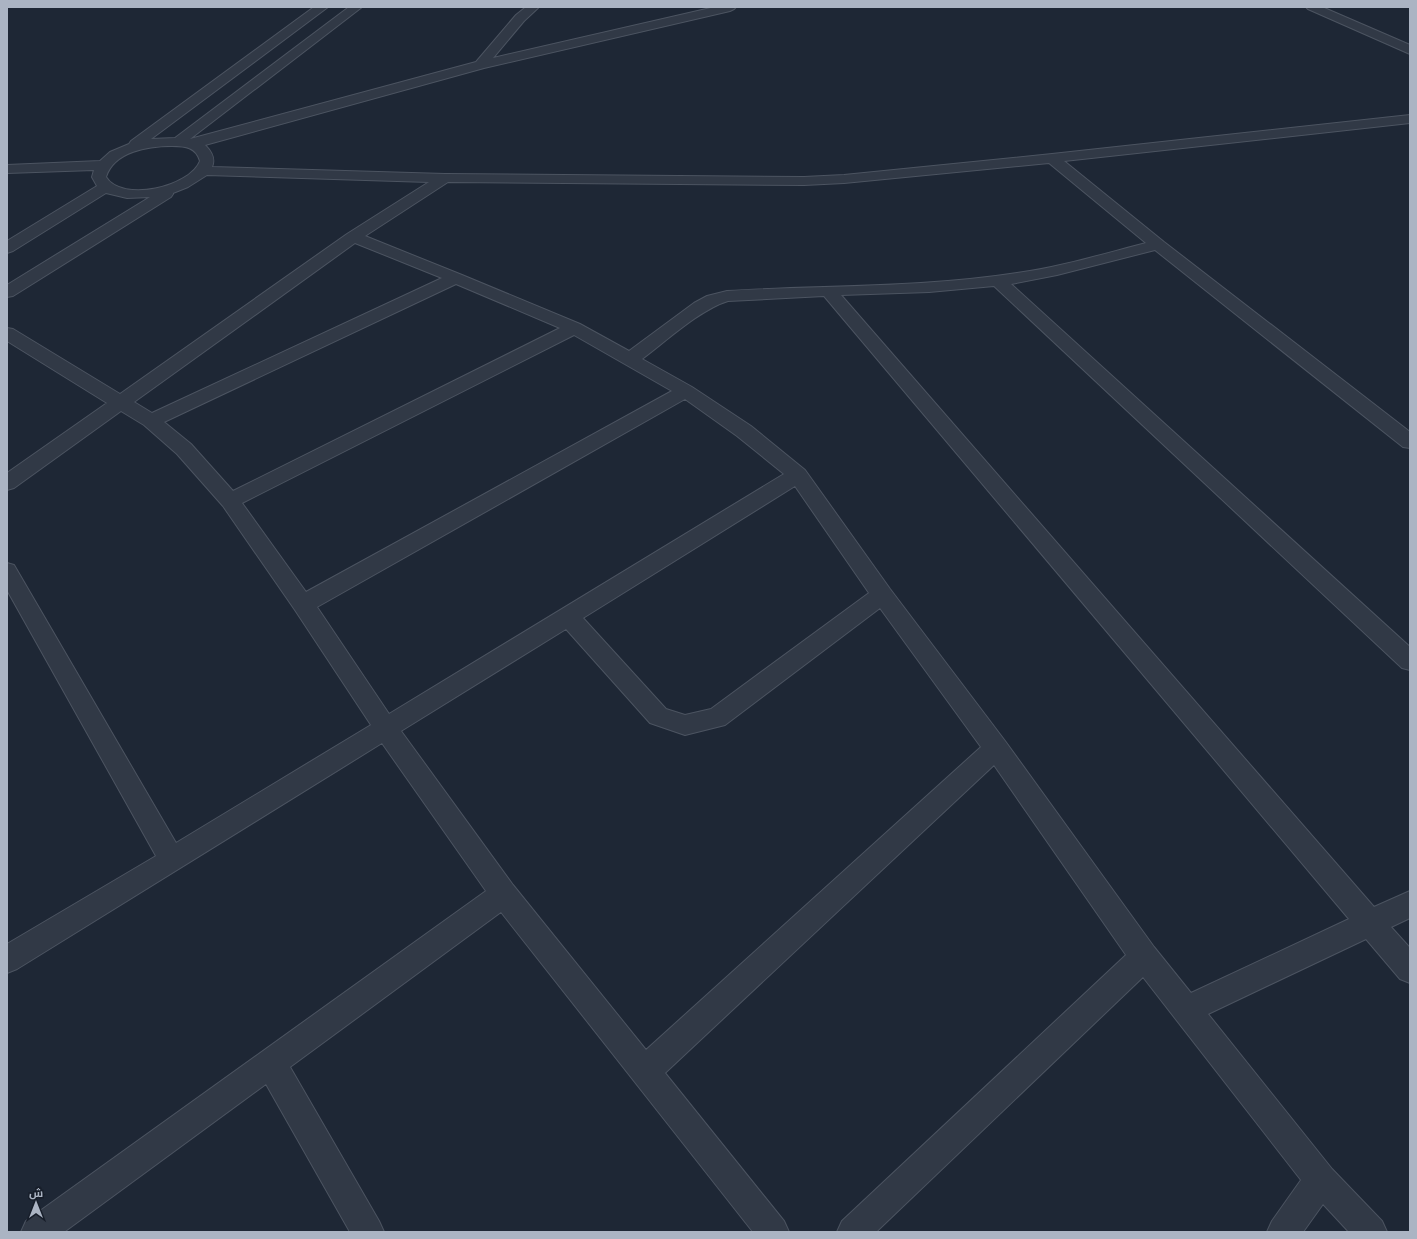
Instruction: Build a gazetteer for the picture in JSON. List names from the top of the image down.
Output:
{
  "north": "top"
}
